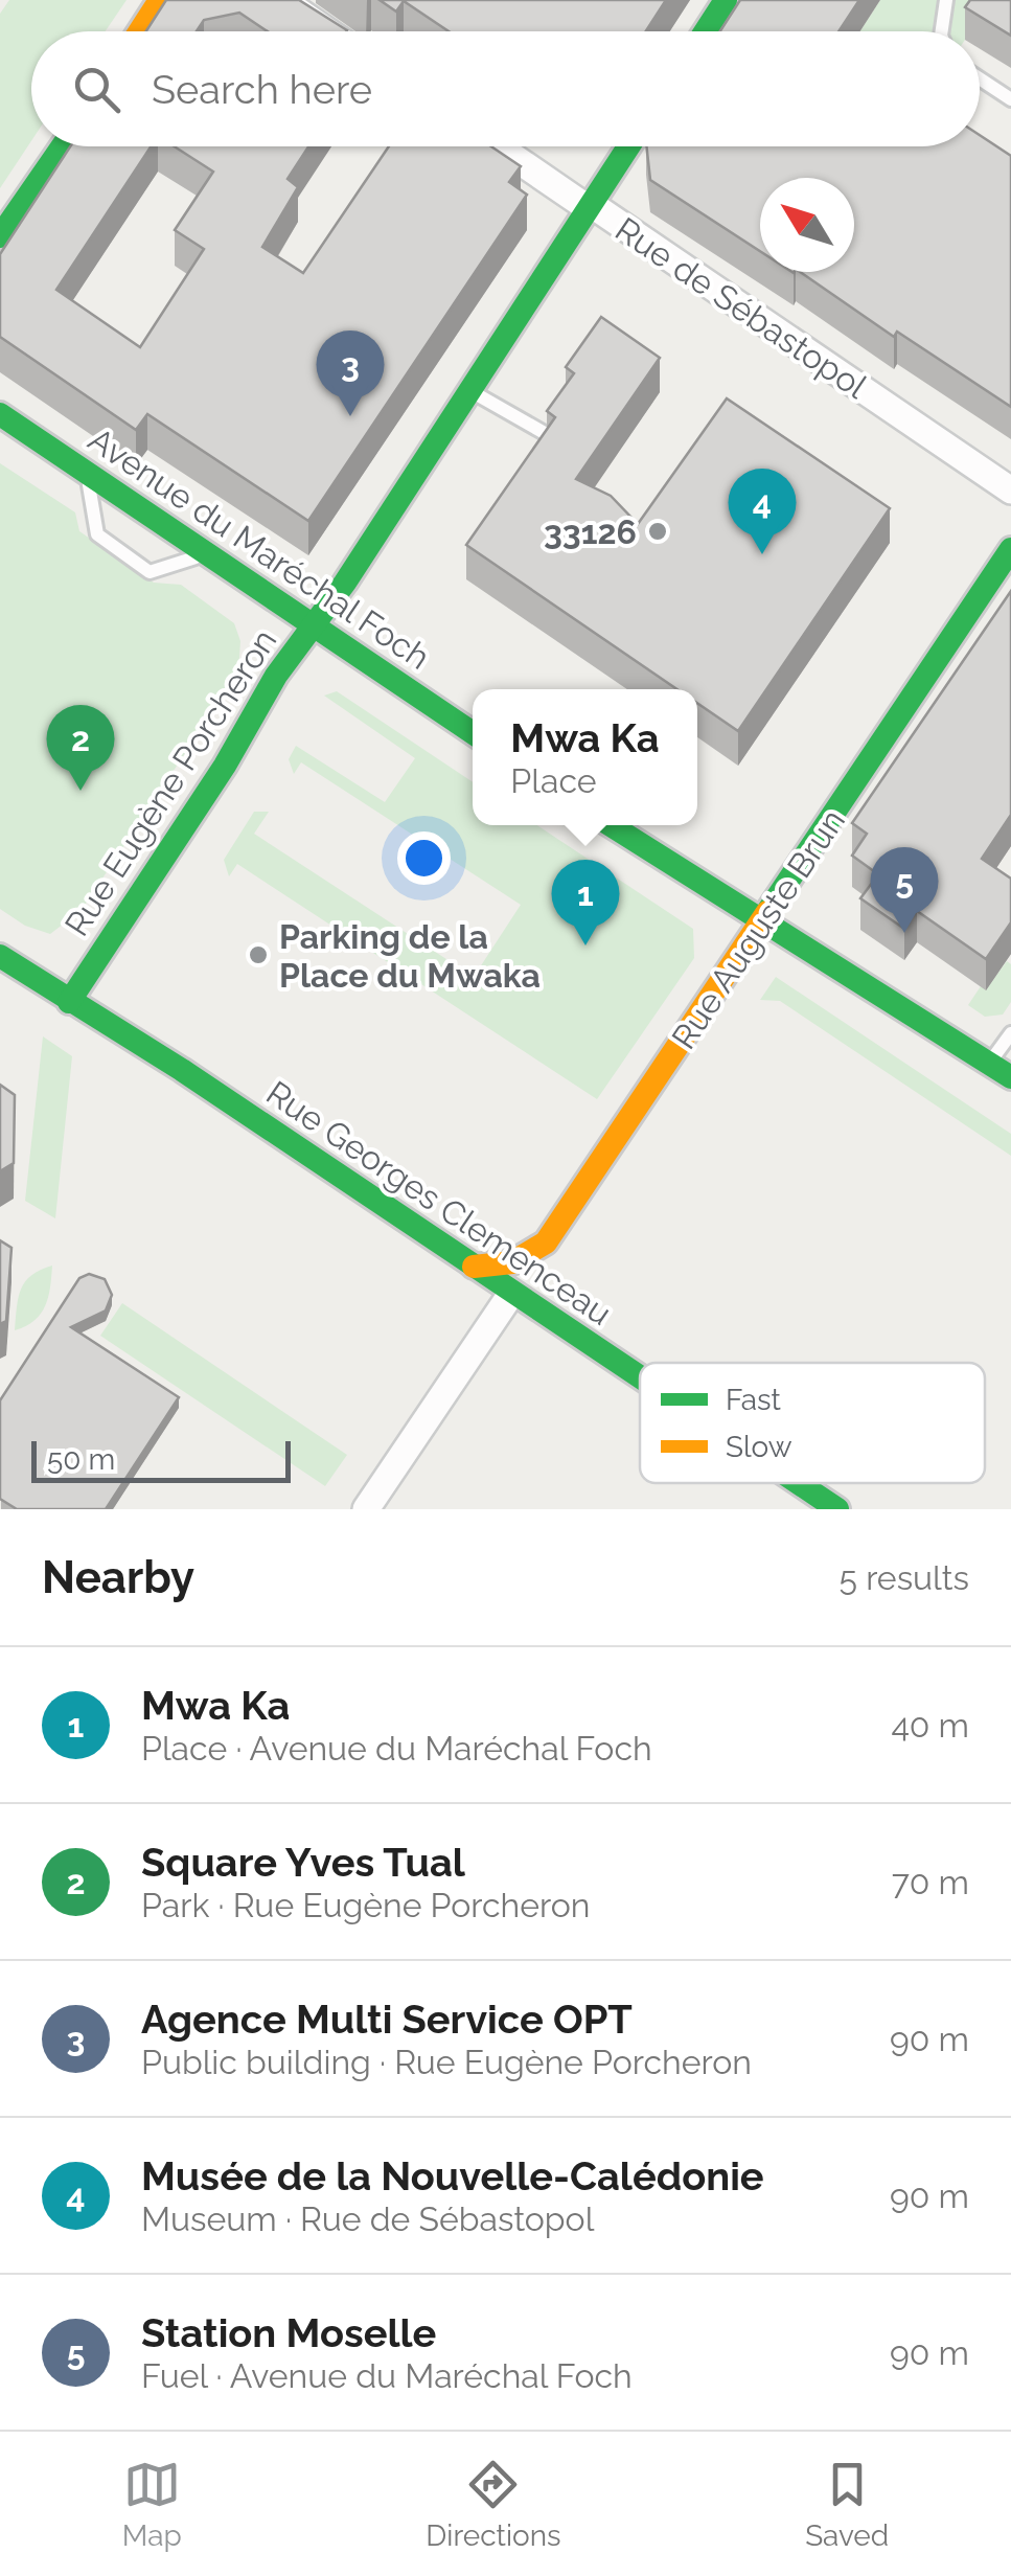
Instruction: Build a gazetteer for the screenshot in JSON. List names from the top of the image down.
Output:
{
  "streets": {
    "main road": [
      "Avenue du Maréchal Foch",
      "Rue Eugène Porcheron",
      "Rue Auguste Brun",
      "Rue Georges Clemenceau"
    ],
    "street": ["Rue de Sébastopol"]
  },
  "crossings": [
    ["Rue de Sébastopol", "Rue Eugène Porcheron"],
    ["Avenue du Maréchal Foch", "Rue Eugène Porcheron"],
    ["Rue Eugène Porcheron", "Rue Georges Clemenceau"],
    ["Rue Auguste Brun", "Rue Georges Clemenceau"]
  ],
  "places": ["33126", "Parking de la Place du Mwaka"],
  "legend": ["Fast", "Slow"],
  "scale_bar": "50 m",
  "north": "top left",
  "page": {
    "search": "Search here",
    "pins": [
      "3",
      "4",
      "2",
      "5",
      "1"
    ],
    "popup": ["Mwa Ka", "Place"],
    "scale": "50 m",
    "heading": ["Nearby", "5 results"],
    "list": [
      {
        "mark": "1",
        "name": "Mwa Ka",
        "note": "Place · Avenue du Maréchal Foch",
        "value": "40 m"
      },
      {
        "mark": "2",
        "name": "Square Yves Tual",
        "note": "Park · Rue Eugène Porcheron",
        "value": "70 m"
      },
      {
        "mark": "3",
        "name": "Agence Multi Service OPT",
        "note": "Public building · Rue Eugène Porcheron",
        "value": "90 m"
      },
      {
        "mark": "4",
        "name": "Musée de la Nouvelle-Calédonie",
        "note": "Museum · Rue de Sébastopol",
        "value": "90 m"
      },
      {
        "mark": "5",
        "name": "Station Moselle",
        "note": "Fuel · Avenue du Maréchal Foch",
        "value": "90 m"
      }
    ],
    "nav": ["Map", "Directions", "Saved"]
  }
}
